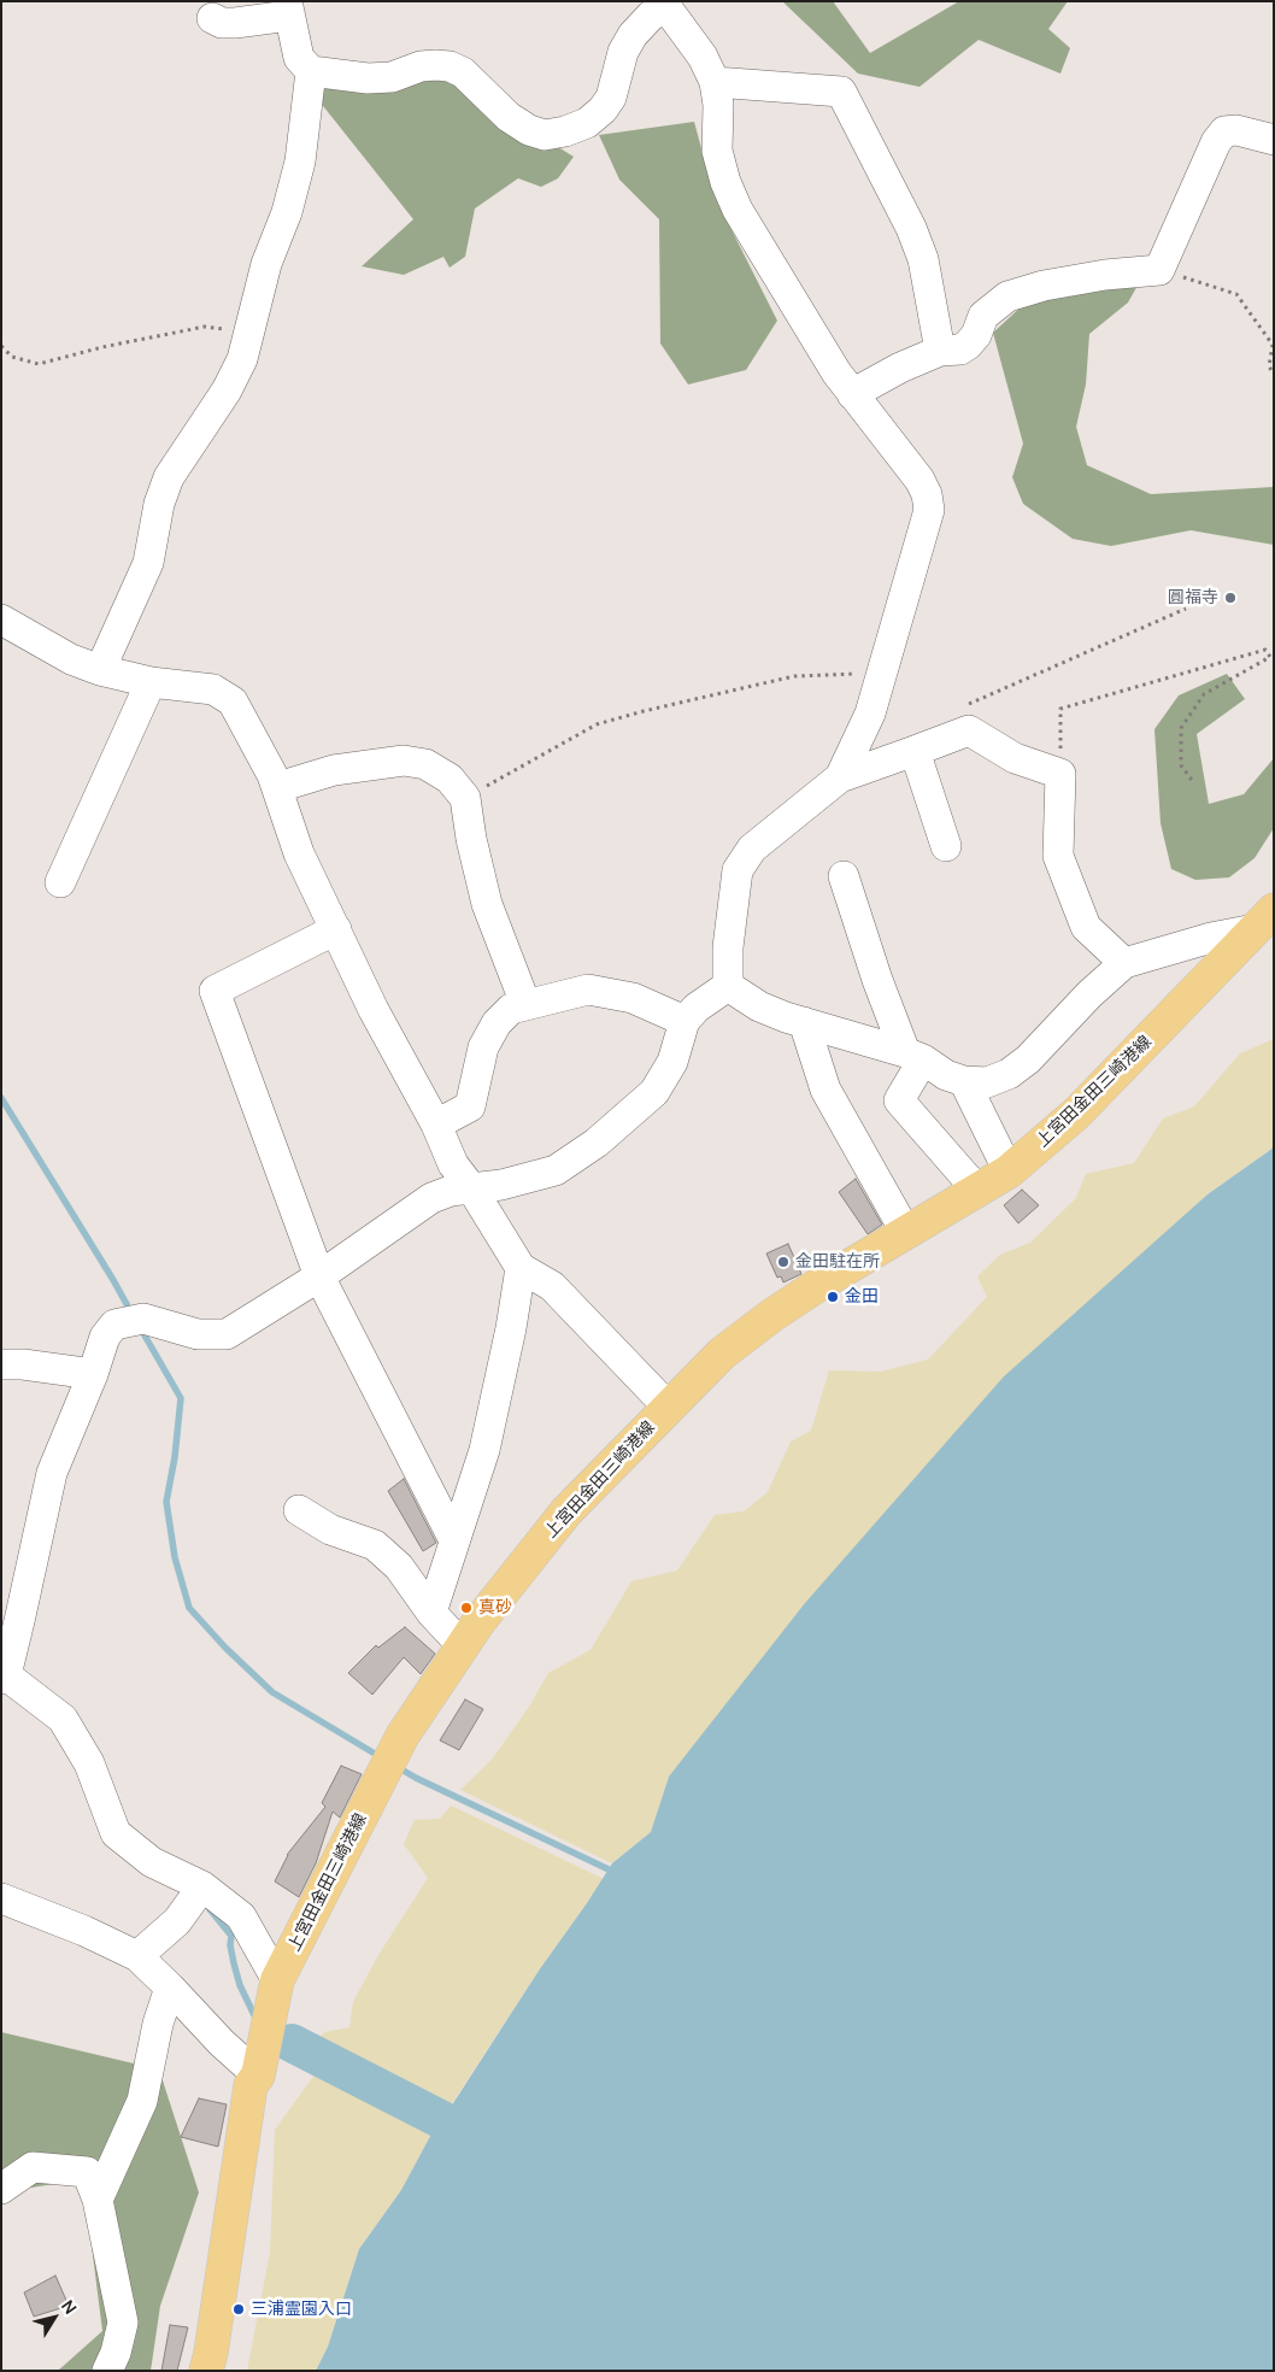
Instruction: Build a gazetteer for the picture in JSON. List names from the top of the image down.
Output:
{
  "streets": {
    "main road": ["上宮田金田三崎港線"]
  },
  "places": [
    "圓福寺",
    "金田駐在所",
    "金田",
    "真砂",
    "三浦霊園入口"
  ],
  "north": "top right"
}
